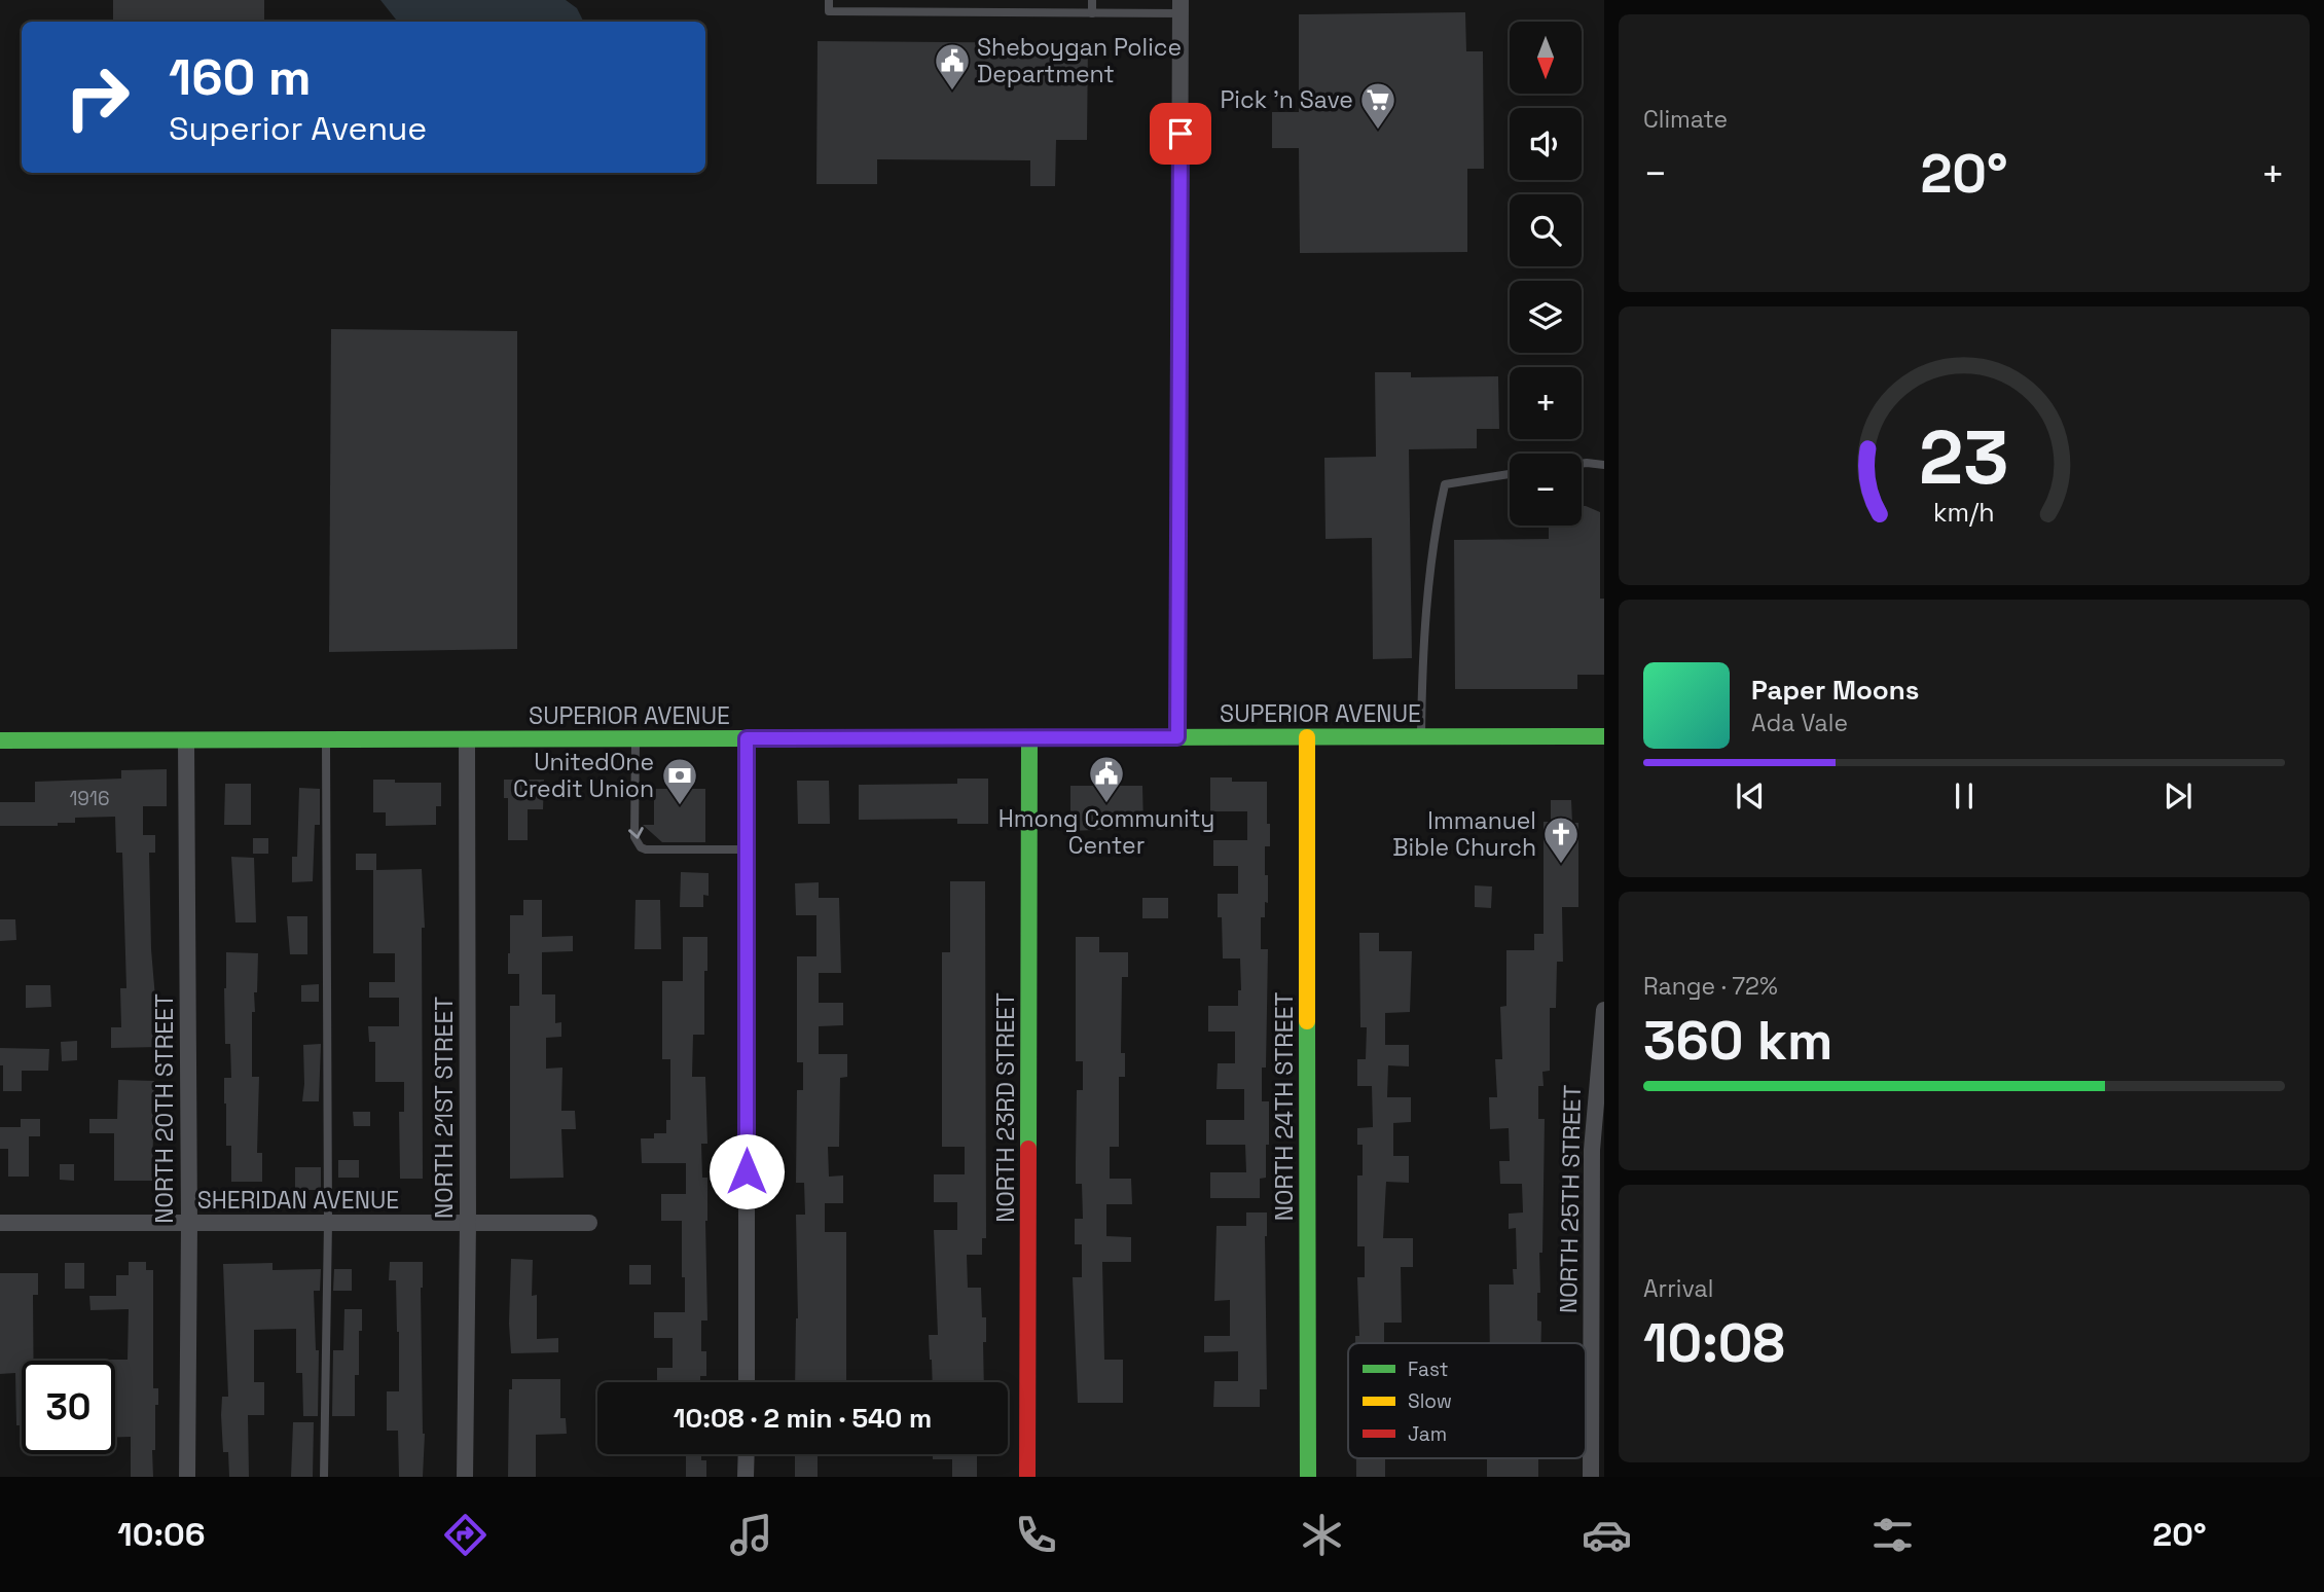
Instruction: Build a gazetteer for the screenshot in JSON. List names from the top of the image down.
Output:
{
  "streets": {
    "street": [
      "SUPERIOR AVENUE",
      "NORTH 24TH STREET",
      "NORTH 21ST STREET",
      "NORTH 23RD STREET",
      "NORTH 20TH STREET",
      "NORTH 25TH STREET",
      "SHERIDAN AVENUE"
    ]
  },
  "crossings": [
    ["SUPERIOR AVENUE", "NORTH 24TH STREET"],
    ["SUPERIOR AVENUE", "NORTH 21ST STREET"],
    ["SUPERIOR AVENUE", "NORTH 23RD STREET"],
    ["SUPERIOR AVENUE", "NORTH 20TH STREET"],
    ["NORTH 21ST STREET", "SHERIDAN AVENUE"],
    ["NORTH 20TH STREET", "SHERIDAN AVENUE"]
  ],
  "places": {
    "public building": ["Sheboygan Police Department", "Hmong Community Center"],
    "supermarket": ["Pick 'n Save"],
    "bank": ["UnitedOne Credit Union"],
    "church": ["Immanuel Bible Church"]
  },
  "house_numbers": ["1916"],
  "legend": ["Fast", "Slow", "Jam"],
  "north": "bottom",
  "page": {
    "tile": [
      "Climate",
      ["Range · 72%", "360 km"],
      ["Arrival", "10:08"]
    ],
    "map_buttons": ["+", "−"],
    "turn": ["160 m", "Superior Avenue"],
    "heat": ["−", "20°", "+"],
    "song": ["Paper Moons", "Ada Vale"],
    "limit": "30",
    "trip": "10:08 · 2 min · 540 m",
    "tabs": ["10:06", "20°"],
    "gauge": ["23", "km/h"]
  }
}
